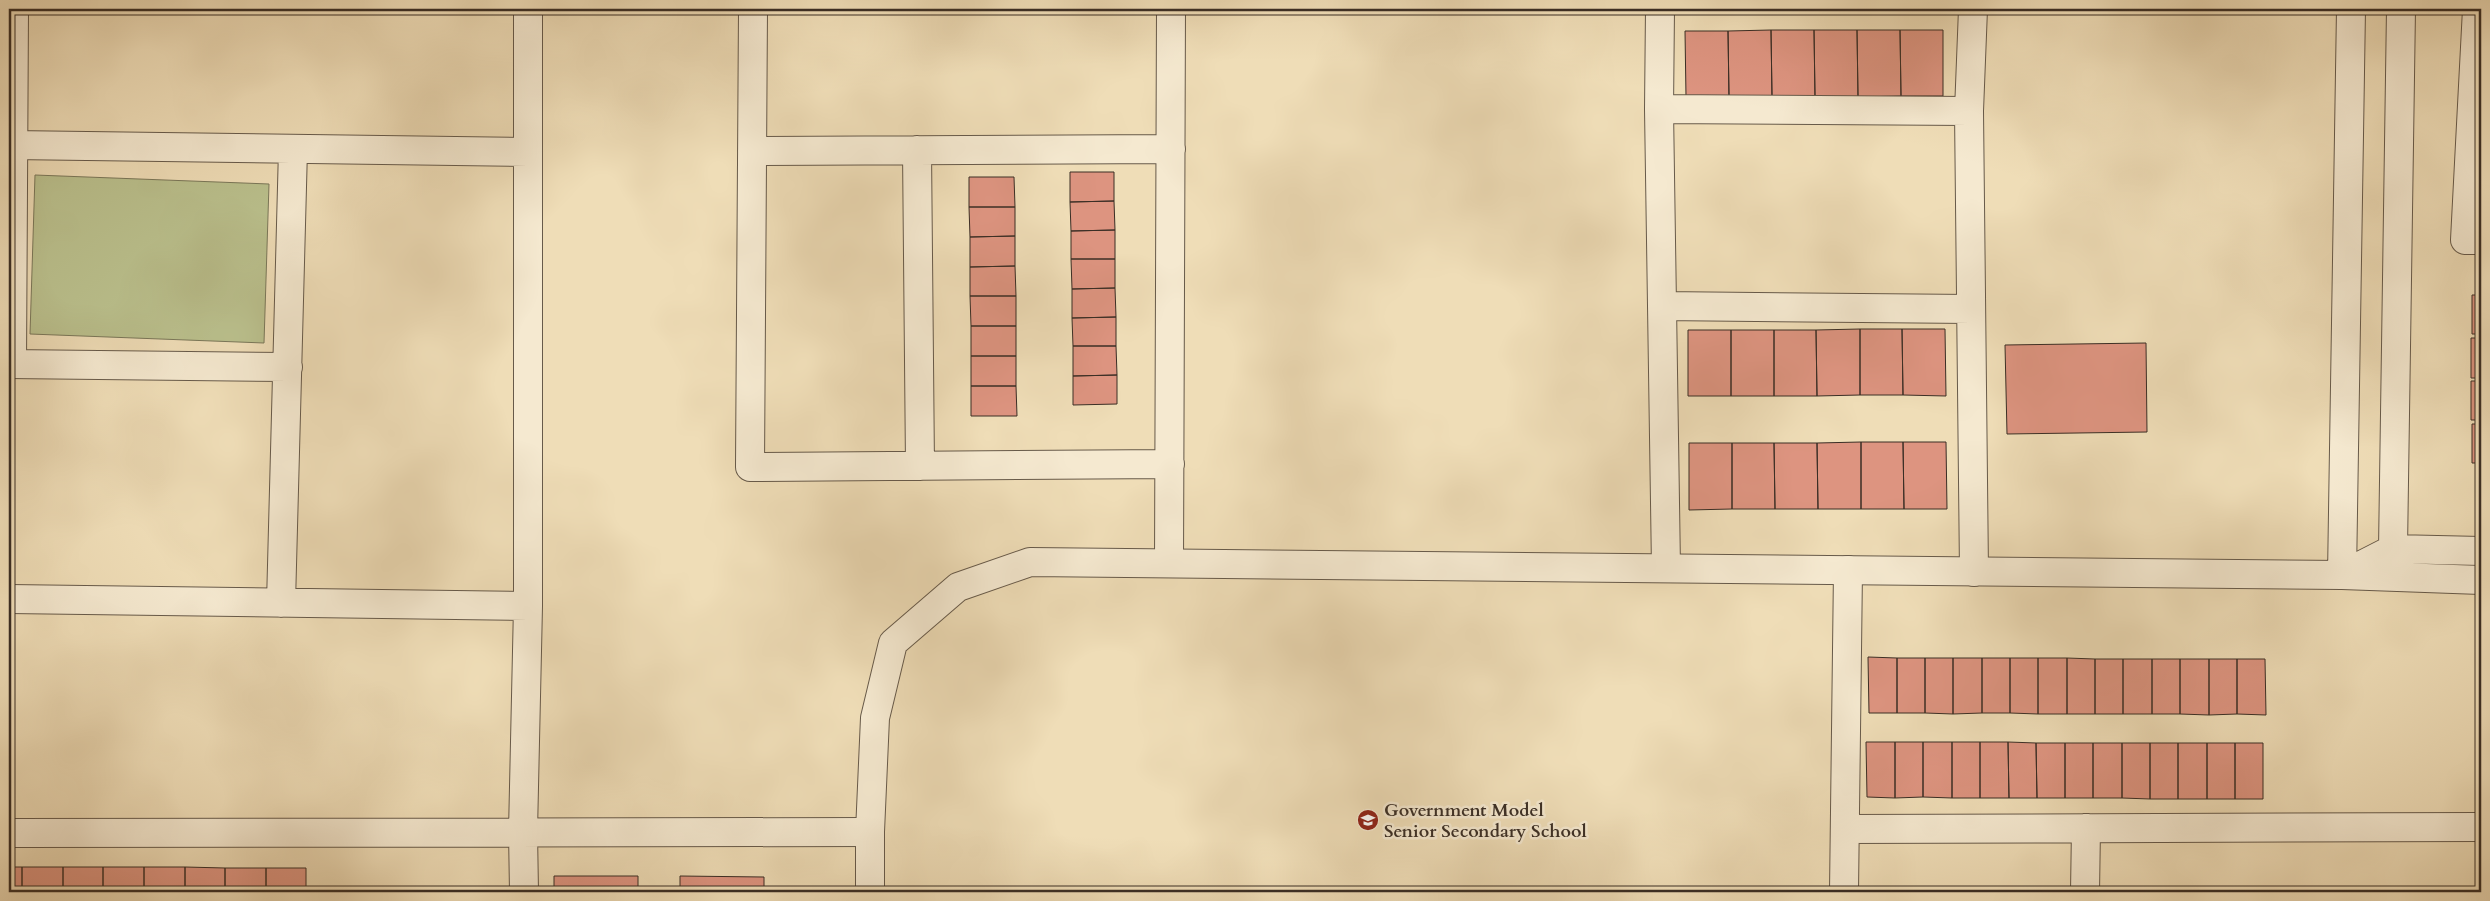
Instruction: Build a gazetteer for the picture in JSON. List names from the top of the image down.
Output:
{
  "places": {
    "school or university": ["Government Model Senior Secondary School"]
  }
}
